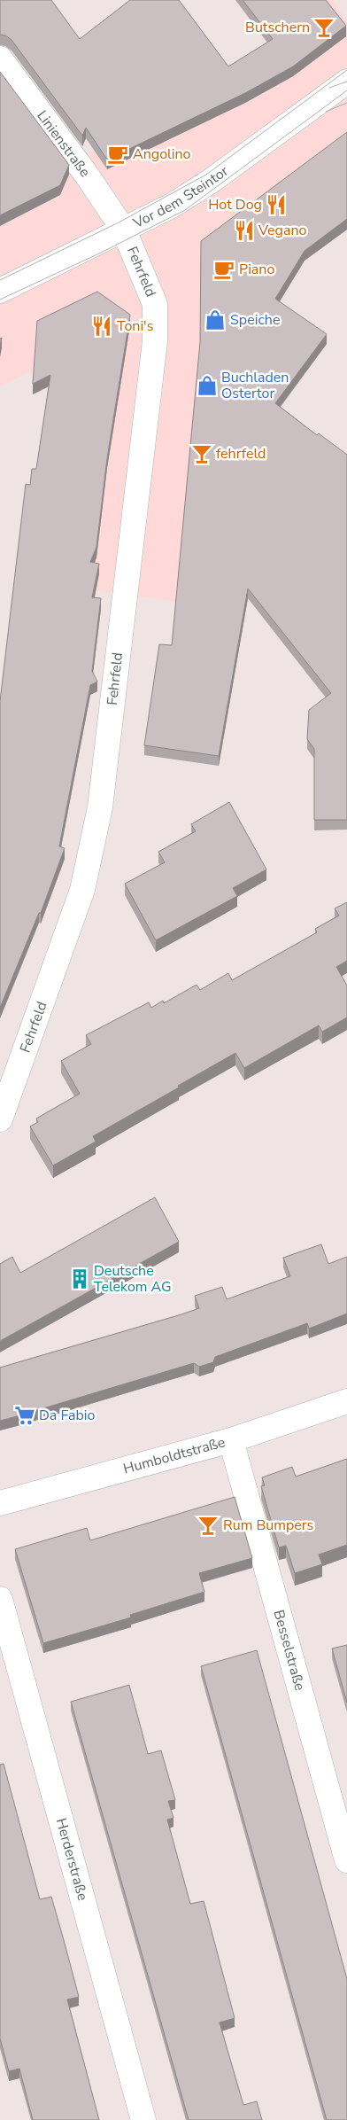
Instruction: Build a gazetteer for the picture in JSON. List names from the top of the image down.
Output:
{
  "streets": {
    "street": [
      "Linienstraße",
      "Vor dem Steintor",
      "Fehrfeld",
      "Humboldtstraße",
      "Besselstraße",
      "Herderstraße"
    ]
  },
  "crossings": [
    ["Linienstraße", "Vor dem Steintor"],
    ["Linienstraße", "Fehrfeld"],
    ["Vor dem Steintor", "Fehrfeld"],
    ["Humboldtstraße", "Besselstraße"]
  ],
  "places": {
    "bar": ["Butschern", "fehrfeld", "Rum Bumpers"],
    "cafe": ["Angolino", "Piano"],
    "restaurant": ["Hot Dog", "Vegano", "Toni's"],
    "shop": ["Speiche", "Buchladen Ostertor"],
    "building": ["Deutsche Telekom AG"],
    "supermarket": ["Da Fabio"]
  }
}
